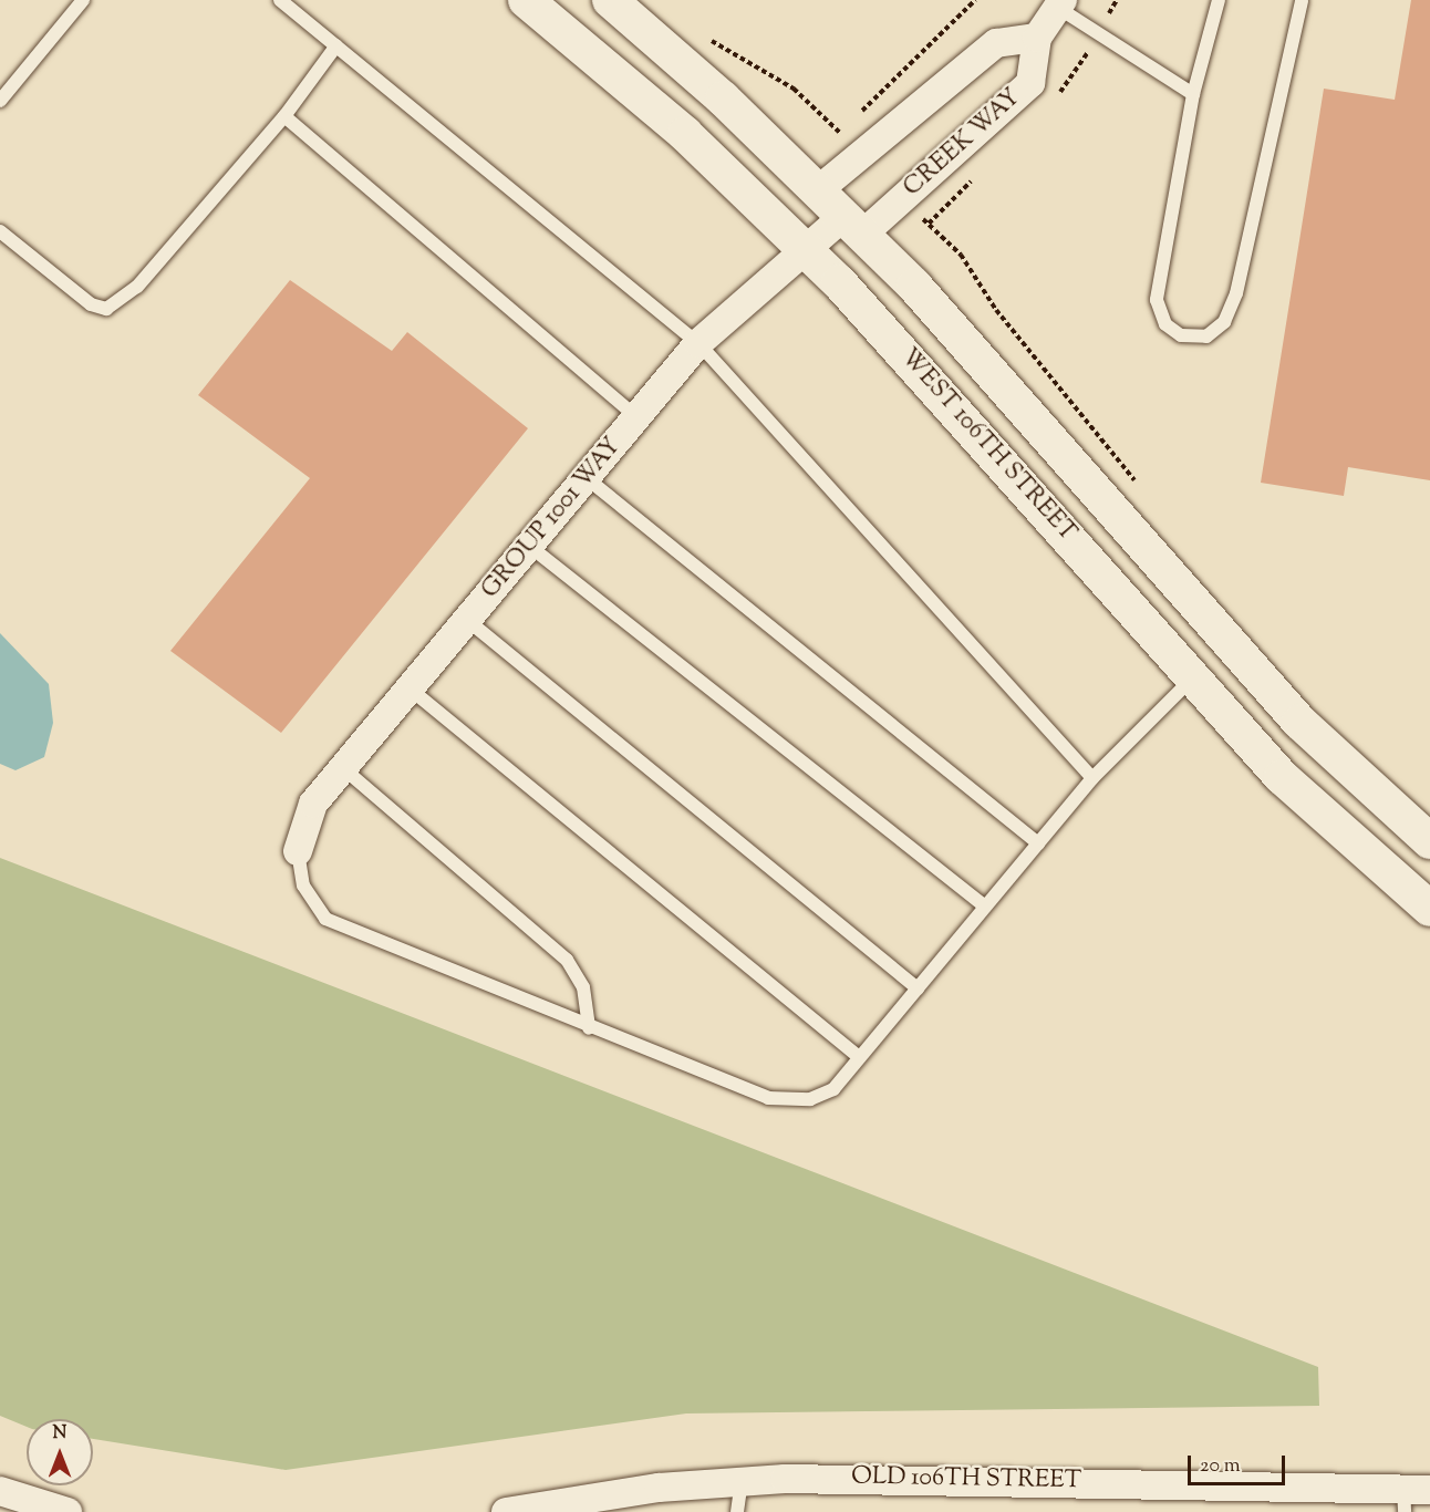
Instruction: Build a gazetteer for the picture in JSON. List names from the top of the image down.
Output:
{
  "streets": {
    "street": [
      "CREEK WAY",
      "WEST 106TH STREET",
      "GROUP 1001 WAY",
      "OLD 106TH STREET"
    ]
  },
  "crossings": [
    ["CREEK WAY", "WEST 106TH STREET"],
    ["CREEK WAY", "GROUP 1001 WAY"],
    ["WEST 106TH STREET", "GROUP 1001 WAY"]
  ],
  "scale_bar": "20 m",
  "north": "top"
}
